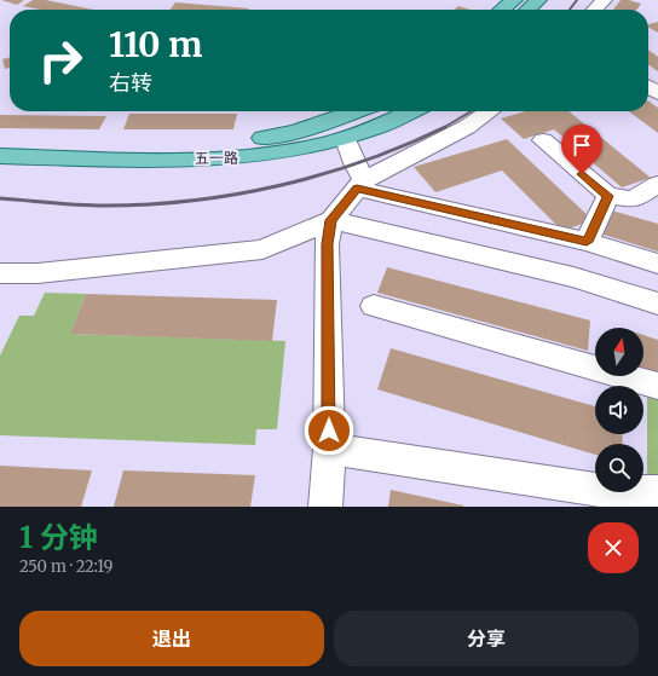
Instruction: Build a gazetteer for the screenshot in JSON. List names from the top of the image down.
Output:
{
  "streets": {
    "main road": ["五一路"]
  },
  "north": "top",
  "page": {
    "turn": ["110 m", "右转"],
    "heading": ["1 分钟", "250 m · 22:19"],
    "buttons": ["退出", "分享"]
  }
}
